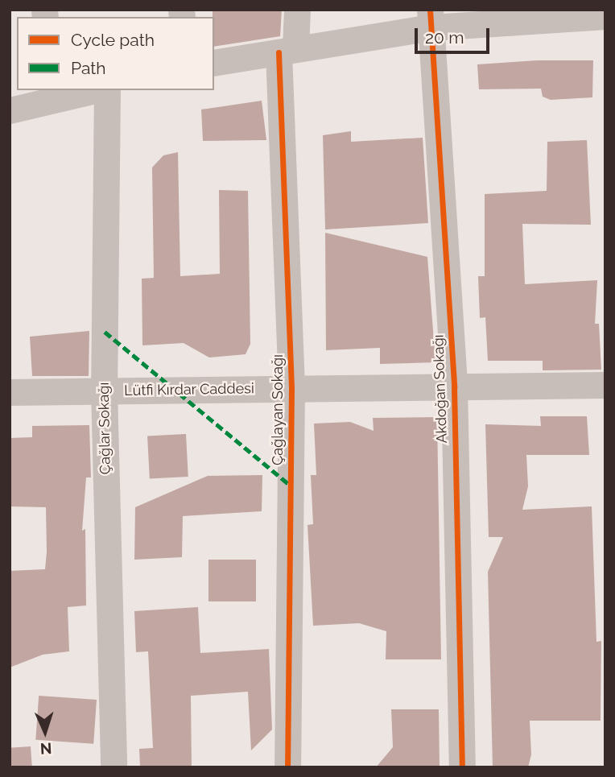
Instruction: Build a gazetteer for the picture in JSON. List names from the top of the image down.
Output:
{
  "streets": {
    "street": [
      "Akdoğan Sokağı",
      "Lütfi Kırdar Caddesi",
      "Çağlayan Sokağı",
      "Çağlar Sokağı"
    ]
  },
  "crossings": [
    ["Akdoğan Sokağı", "Lütfi Kırdar Caddesi"],
    ["Lütfi Kırdar Caddesi", "Çağlayan Sokağı"],
    ["Lütfi Kırdar Caddesi", "Çağlar Sokağı"]
  ],
  "legend": ["Cycle path", "Path"],
  "scale_bar": "20 m",
  "north": "bottom"
}
